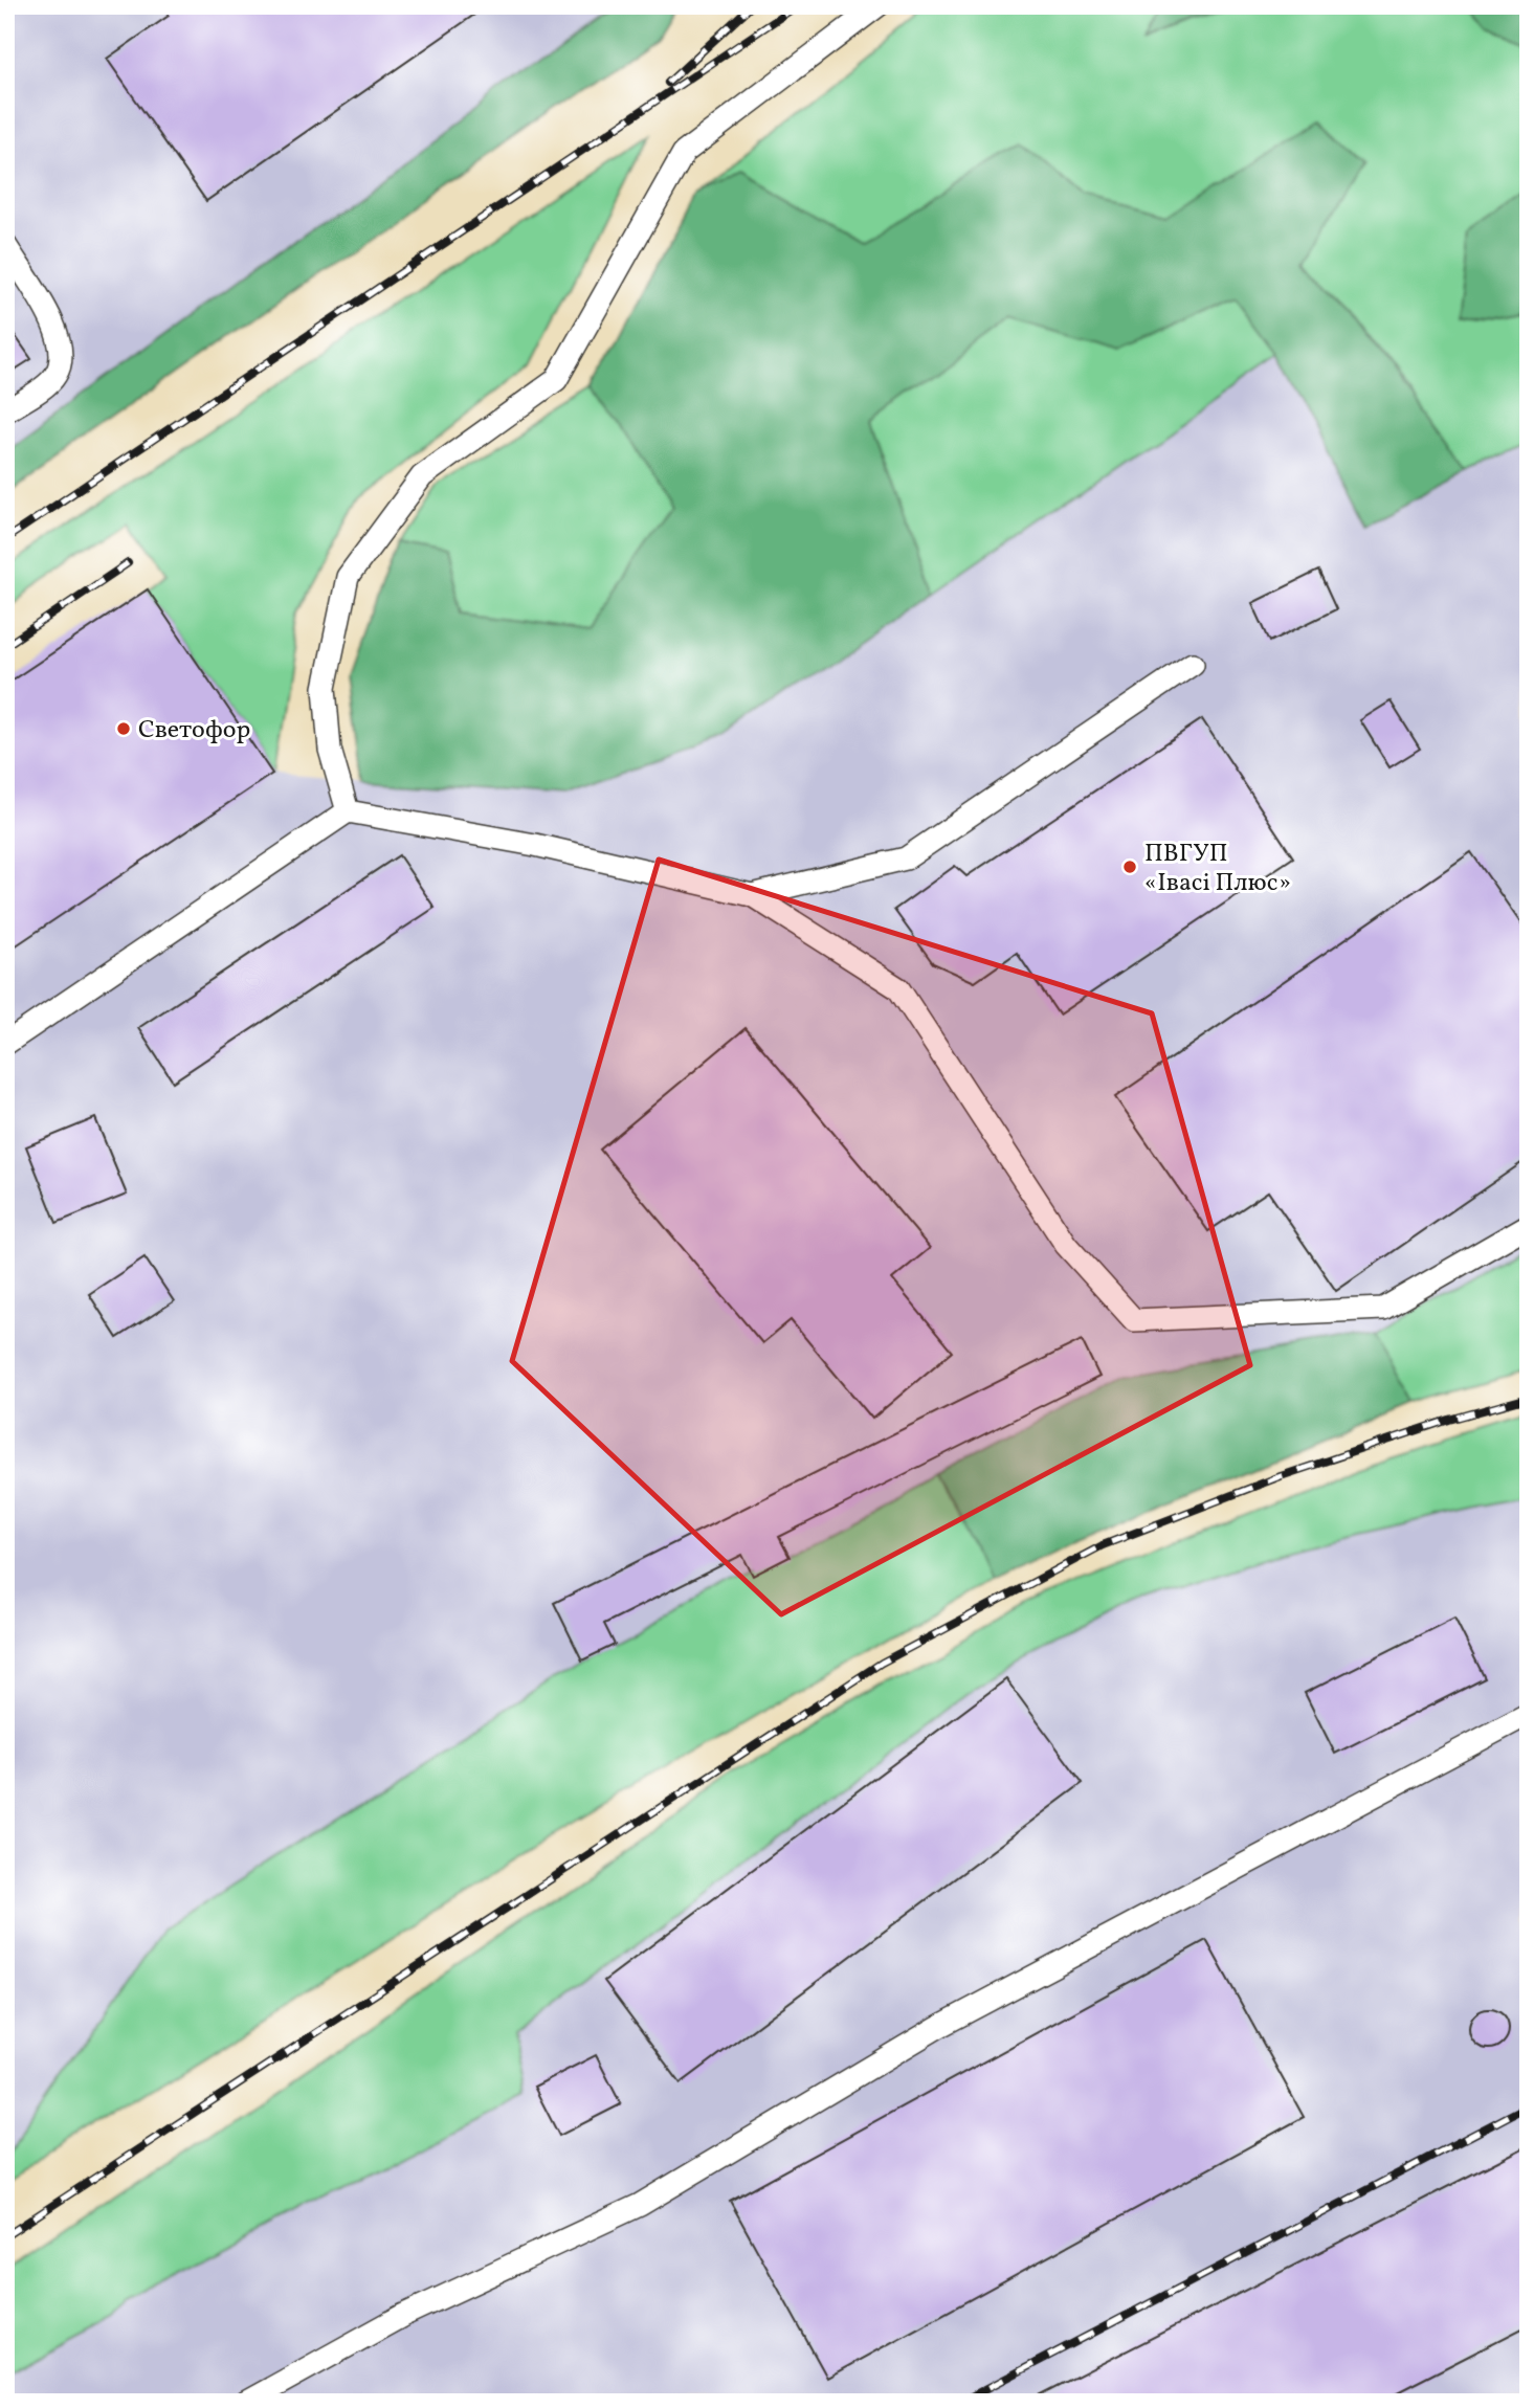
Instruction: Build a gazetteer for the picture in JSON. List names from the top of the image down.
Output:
{
  "places": ["Светофор", "ПВГУП «Івасі Плюс»"]
}
